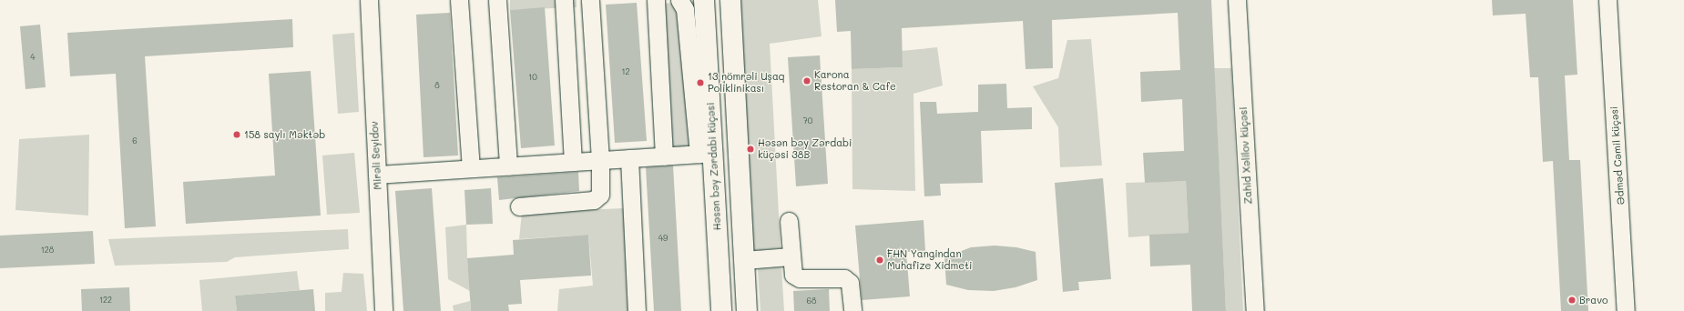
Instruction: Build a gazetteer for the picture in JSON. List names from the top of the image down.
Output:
{
  "streets": {
    "main road": ["Həsən bəy Zərdabi küçəsi"],
    "street": ["Mirəli Seyidov", "Zahid Xəlilov küçəsi", "Ədməd Cəmil küçəsi"]
  },
  "places": [
    "Karona Restoran & Cafe",
    "13 nömrəli Uşaq Poliklinikası",
    "158 saylı Məktəb",
    "Həsən bəy Zərdabi küçəsi 38B",
    "FHN Yangindan Muhafize Xidmeti",
    "Bravo"
  ],
  "house_numbers": [
    "4",
    "12",
    "10",
    "8",
    "70",
    "6",
    "49",
    "128",
    "122",
    "68"
  ]
}
